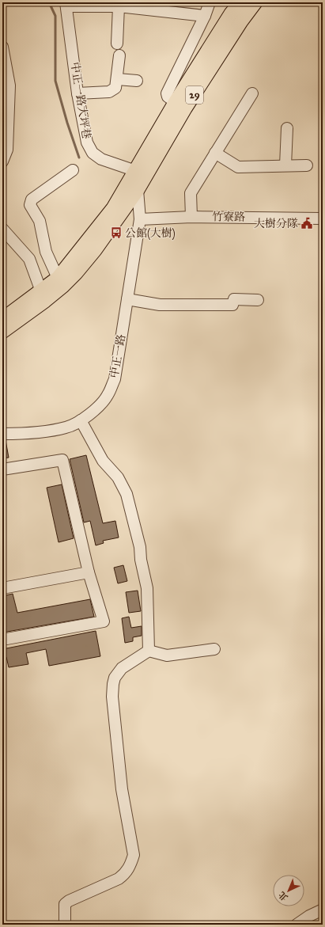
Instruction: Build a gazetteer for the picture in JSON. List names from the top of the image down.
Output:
{
  "streets": {
    "main road": ["29"],
    "street": ["中正一路大坪巷", "竹寮路", "中正一路"]
  },
  "crossings": [
    ["29", "中正一路大坪巷"],
    ["竹寮路", "中正一路"]
  ],
  "places": {
    "public building": ["大樹分隊"],
    "bus stop": ["公館(大樹)"]
  },
  "north": "bottom left"
}
